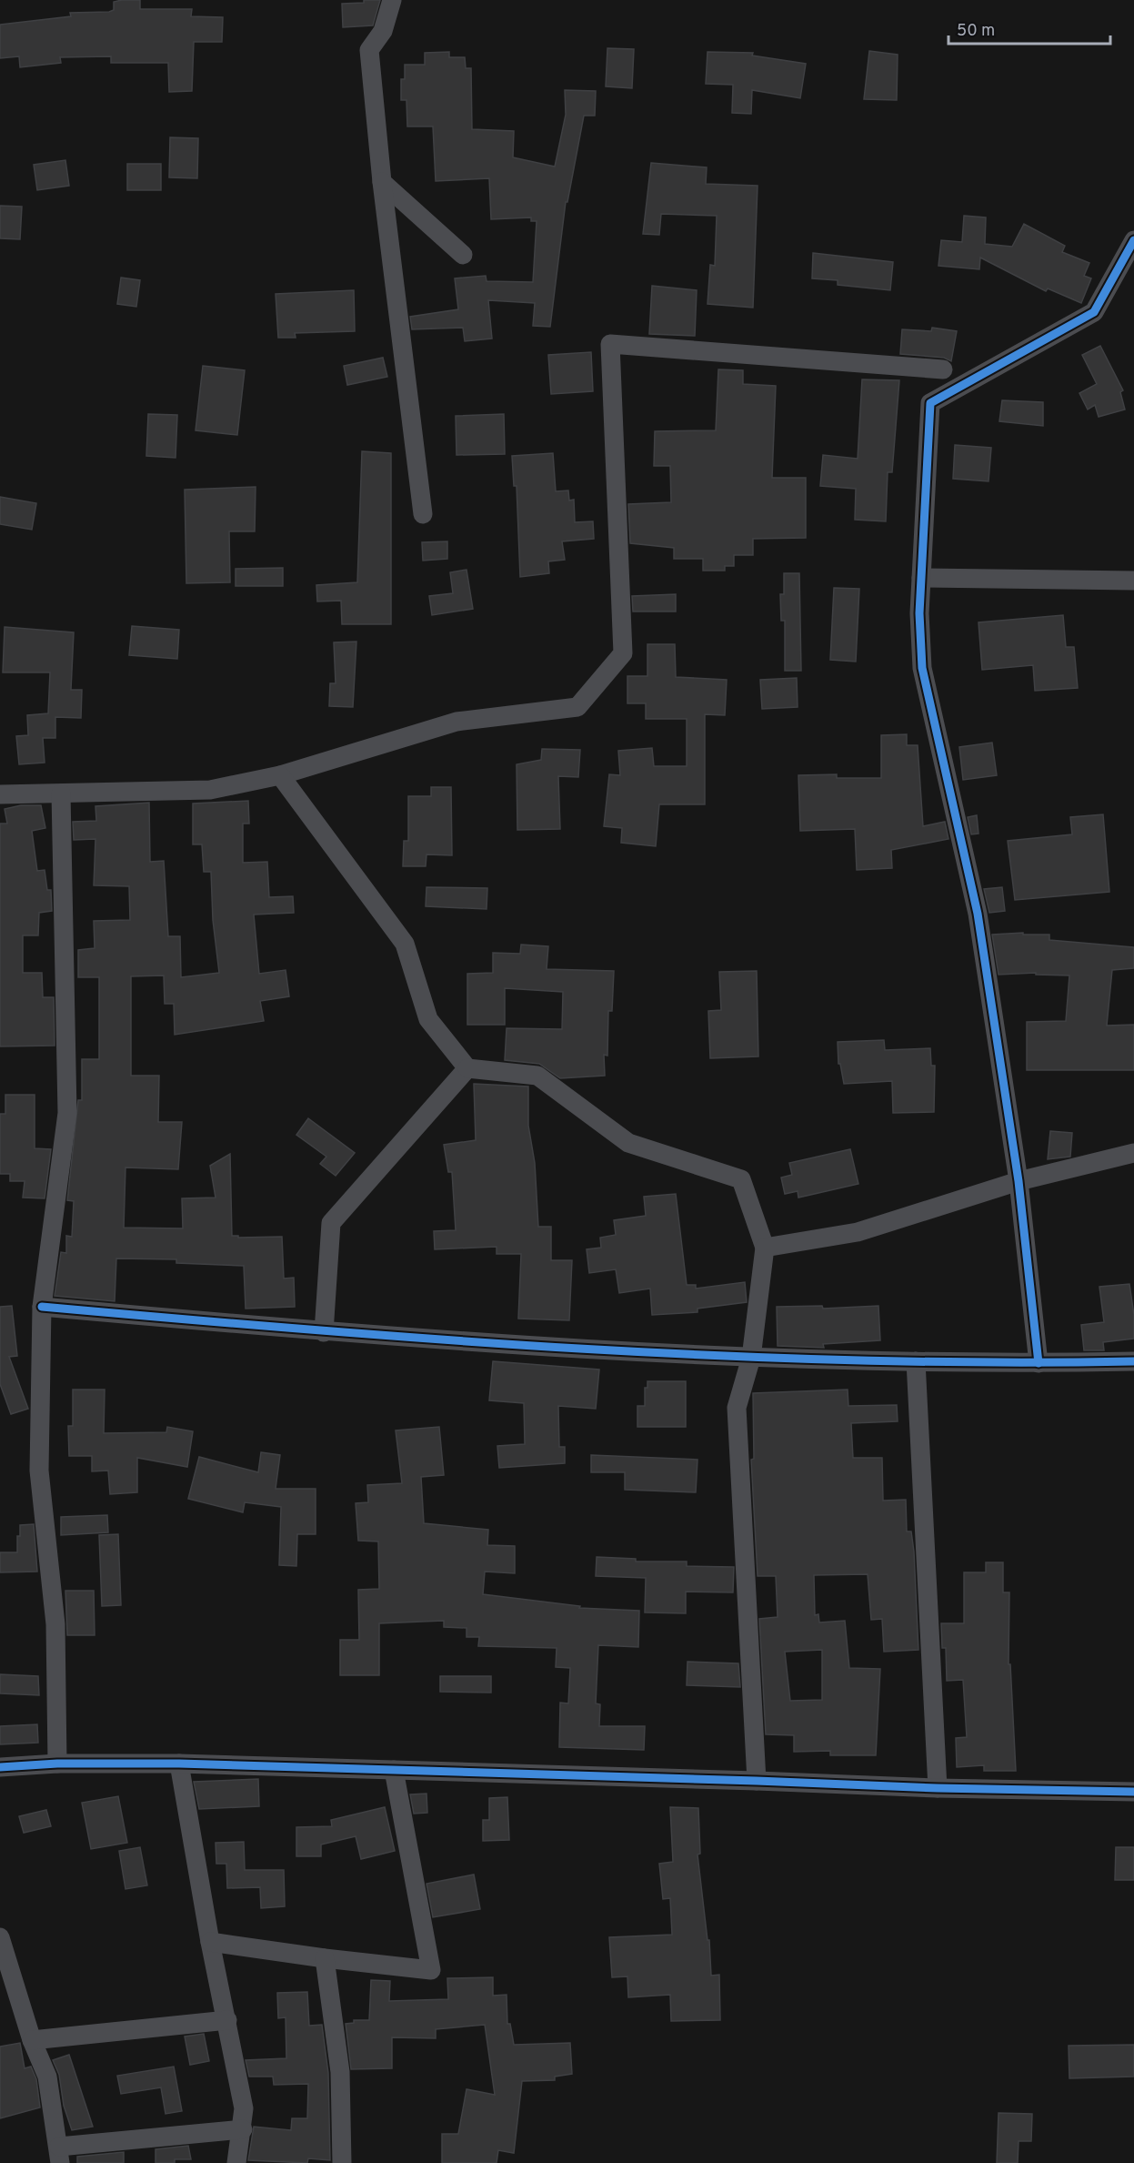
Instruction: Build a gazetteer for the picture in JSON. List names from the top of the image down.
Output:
{
  "scale_bar": "50 m"
}
